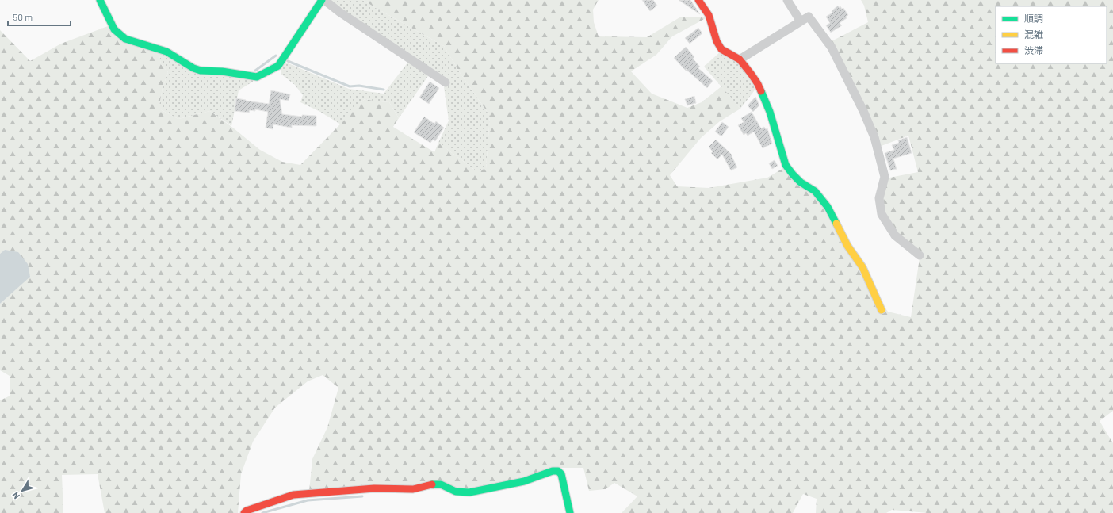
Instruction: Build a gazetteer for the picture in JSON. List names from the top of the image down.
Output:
{
  "legend": ["順調", "混雑", "渋滞"],
  "scale_bar": "50 m",
  "north": "bottom left"
}
